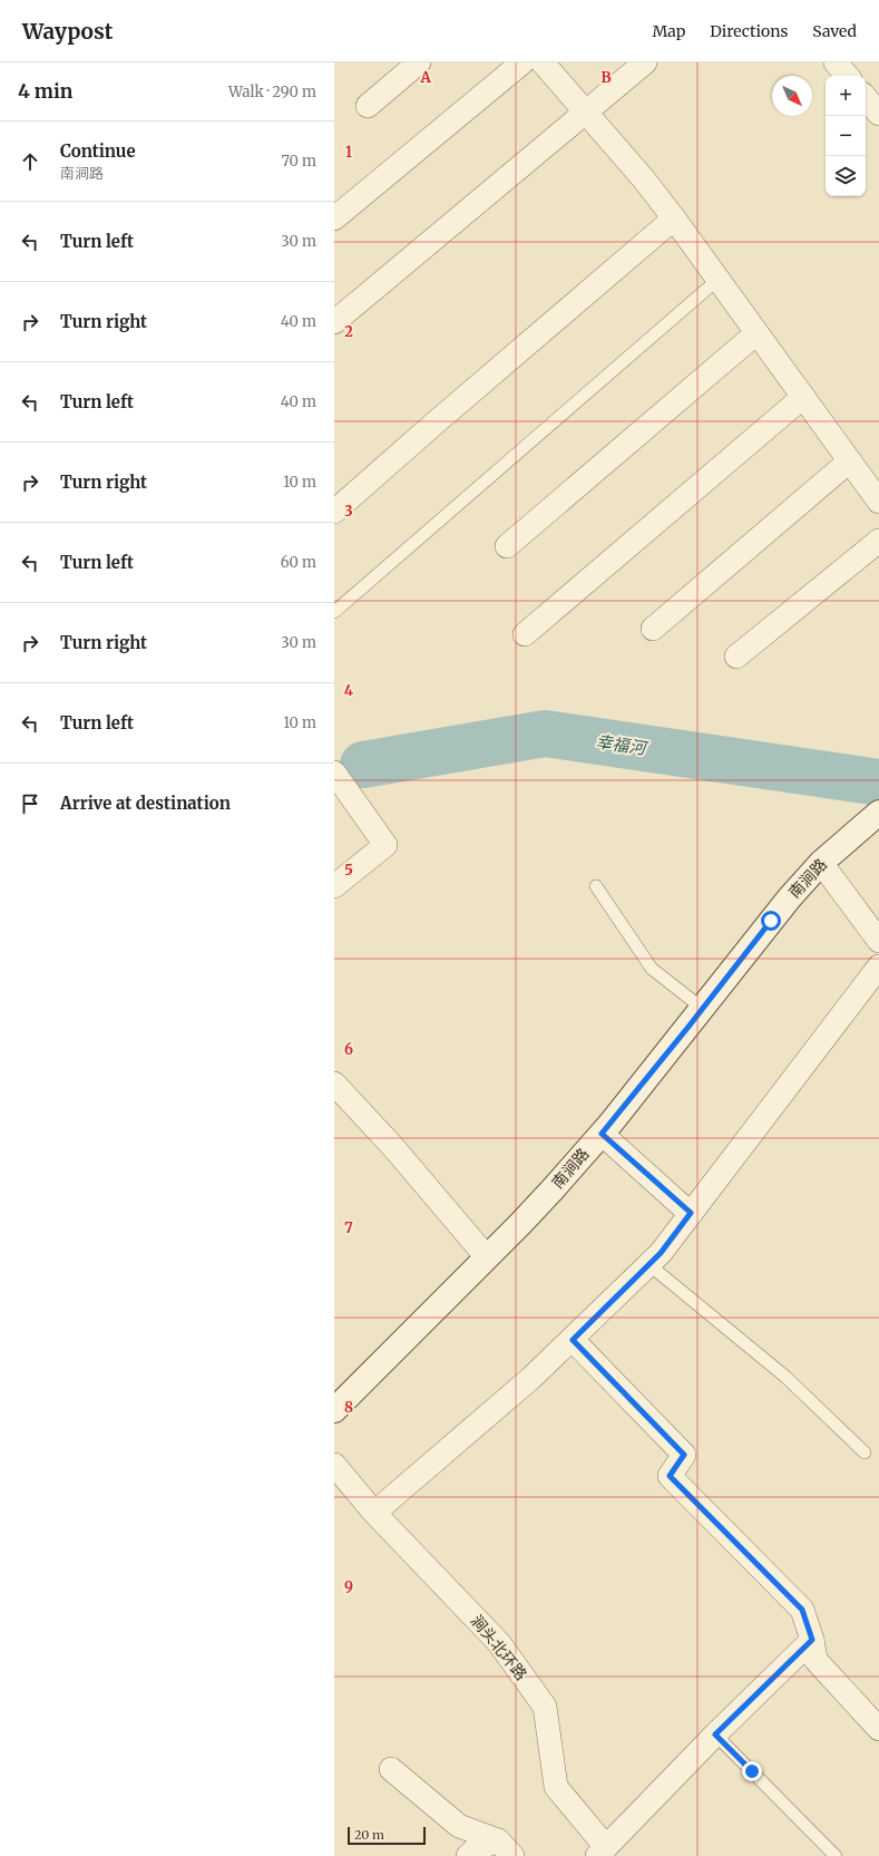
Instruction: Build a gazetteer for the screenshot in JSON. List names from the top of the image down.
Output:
{
  "streets": {
    "main road": ["南涧路"],
    "street": ["涧头北环路"]
  },
  "water": ["幸福河"],
  "scale_bar": "20 m",
  "north": "bottom right",
  "page": {
    "header": "Waypost",
    "nav": ["Map", "Directions", "Saved"],
    "heading": ["4 min", "Walk · 290 m"],
    "map_buttons": ["+", "−"],
    "list": [
      ["Continue", "南涧路", "70 m"],
      ["Turn left", "30 m"],
      ["Turn right", "40 m"],
      ["Turn left", "40 m"],
      ["Turn right", "10 m"],
      ["Turn left", "60 m"],
      ["Turn right", "30 m"],
      ["Turn left", "10 m"],
      "Arrive at destination"
    ],
    "scale": "20 m"
  },
  "grid": {
    "columns": ["A", "B"],
    "rows": [
      "1",
      "2",
      "3",
      "4",
      "5",
      "6",
      "7",
      "8",
      "9"
    ]
  }
}
